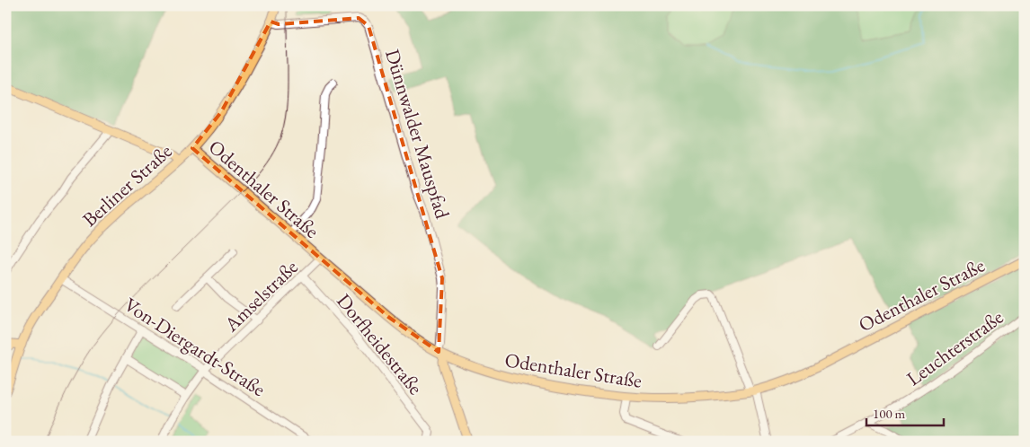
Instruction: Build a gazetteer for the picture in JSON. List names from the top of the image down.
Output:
{
  "streets": {
    "main road": ["Dünnwalder Mauspfad", "Berliner Straße", "Odenthaler Straße"],
    "street": [
      "Amselstraße",
      "Dorfheidestraße",
      "Von-Diergardt-Straße",
      "Leuchterstraße"
    ]
  },
  "crossings": [
    ["Dünnwalder Mauspfad", "Berliner Straße"],
    ["Dünnwalder Mauspfad", "Odenthaler Straße"],
    ["Berliner Straße", "Odenthaler Straße"],
    ["Berliner Straße", "Von-Diergardt-Straße"],
    ["Odenthaler Straße", "Amselstraße"],
    ["Amselstraße", "Dorfheidestraße"],
    ["Amselstraße", "Von-Diergardt-Straße"]
  ],
  "scale_bar": "100 m"
}
